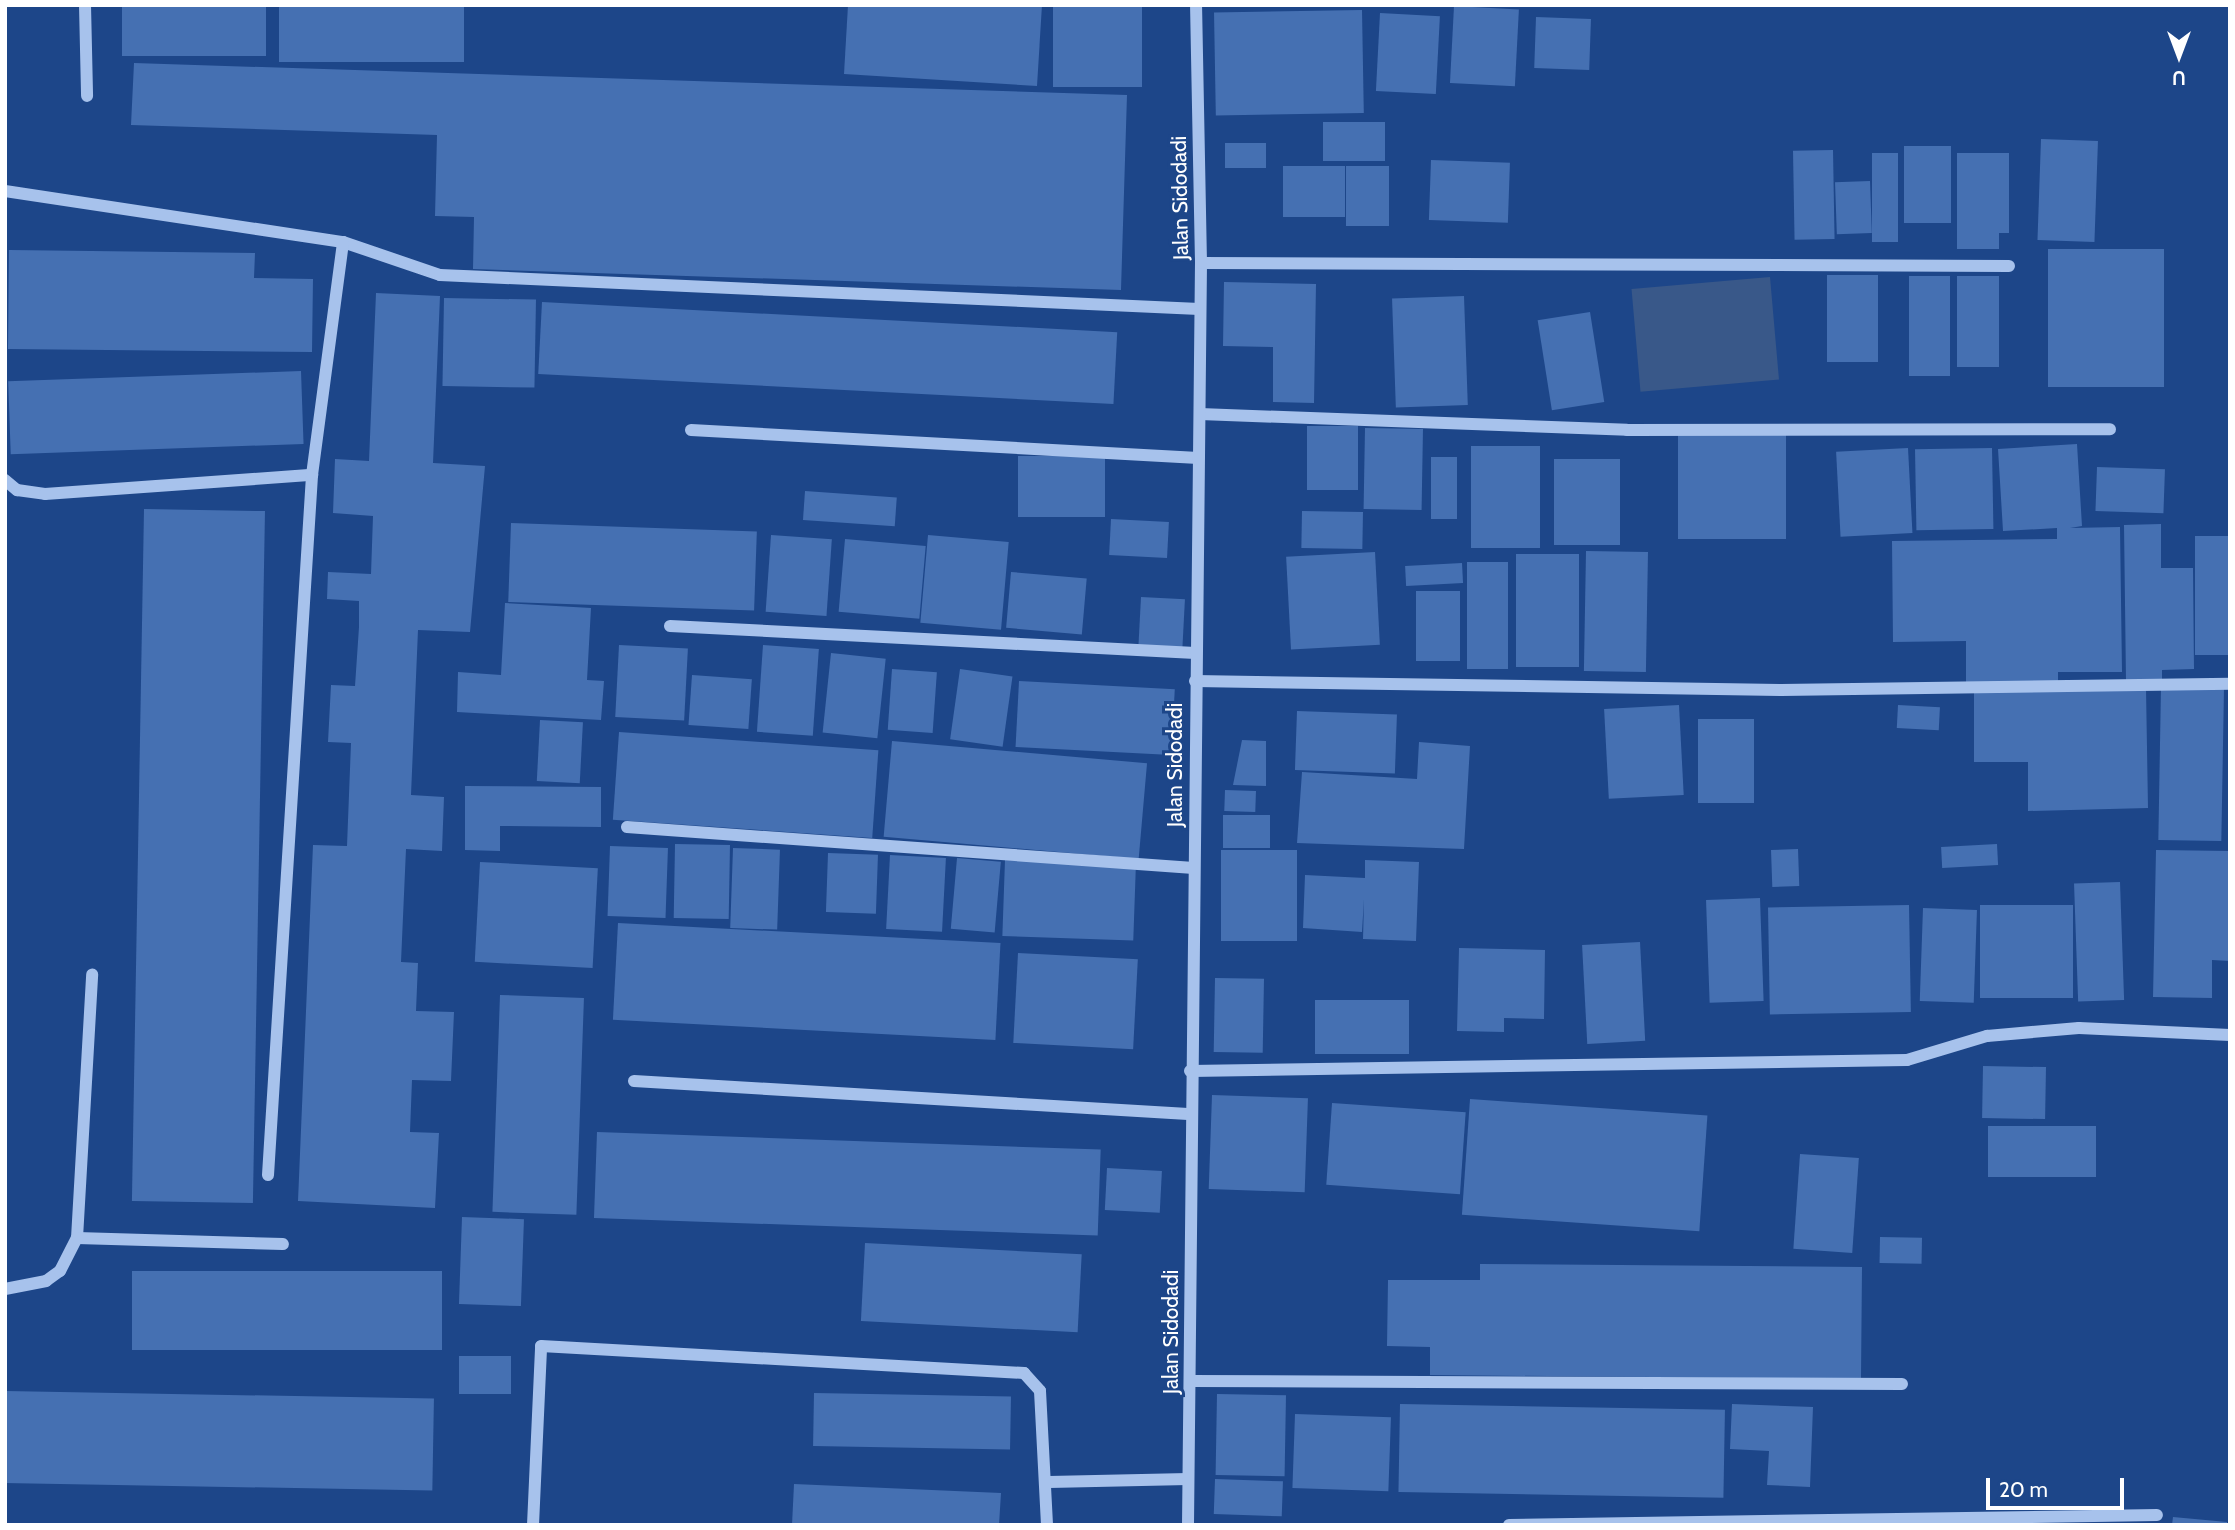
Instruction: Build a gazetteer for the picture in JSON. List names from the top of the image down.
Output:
{
  "streets": {
    "street": ["Jalan Sidodadi"]
  },
  "scale_bar": "20 m",
  "north": "bottom"
}
